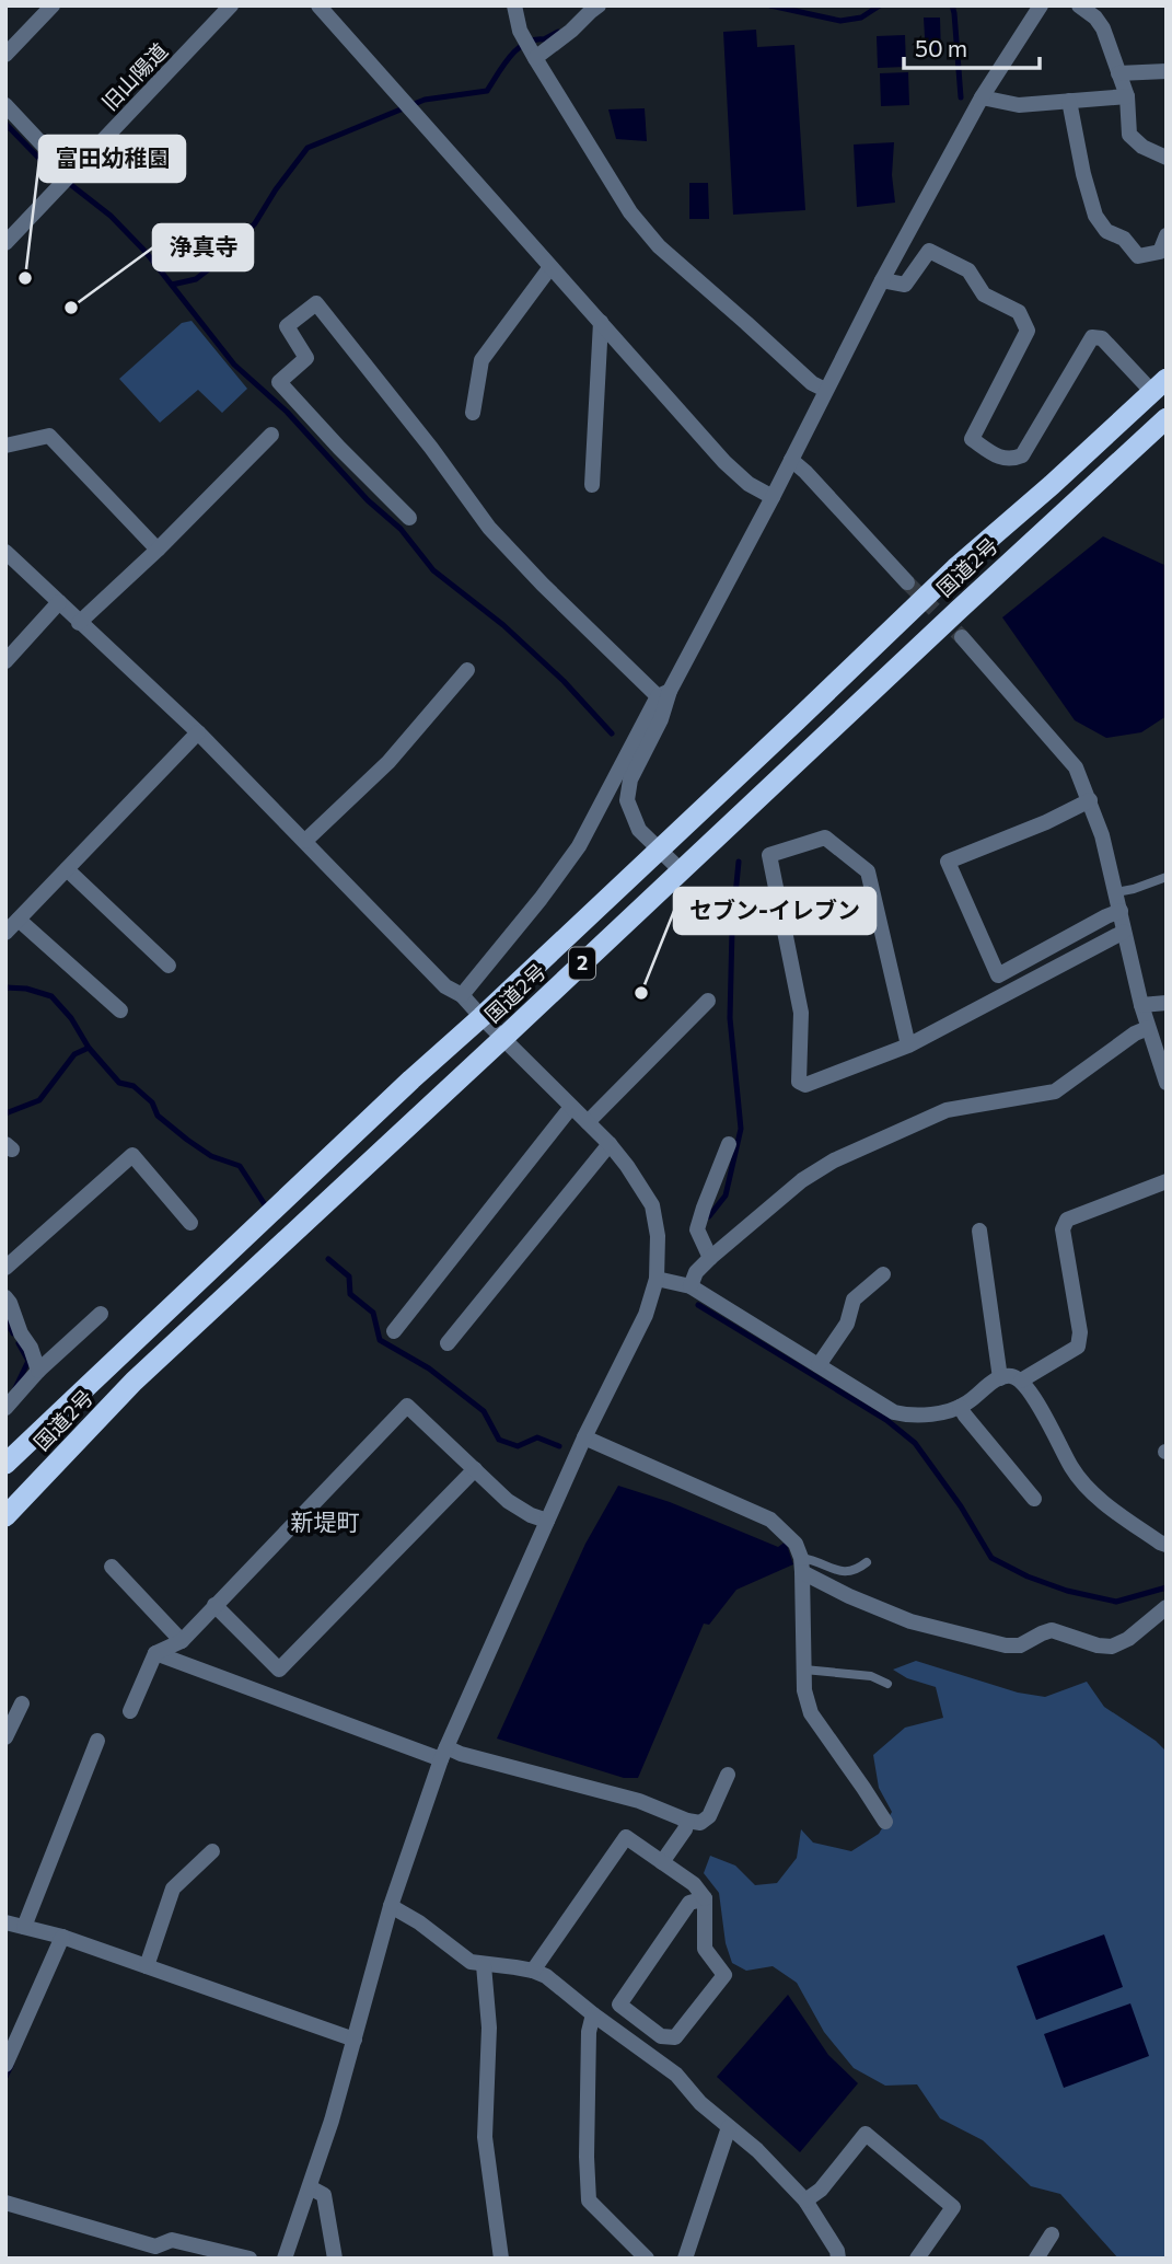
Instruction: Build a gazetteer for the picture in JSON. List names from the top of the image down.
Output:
{
  "streets": {
    "highway": ["国道2号", "2"],
    "street": ["旧山陽道"]
  },
  "districts": ["新堤町"],
  "places": ["富田幼稚園", "浄真寺", "セブン-イレブン"],
  "scale_bar": "50 m"
}
